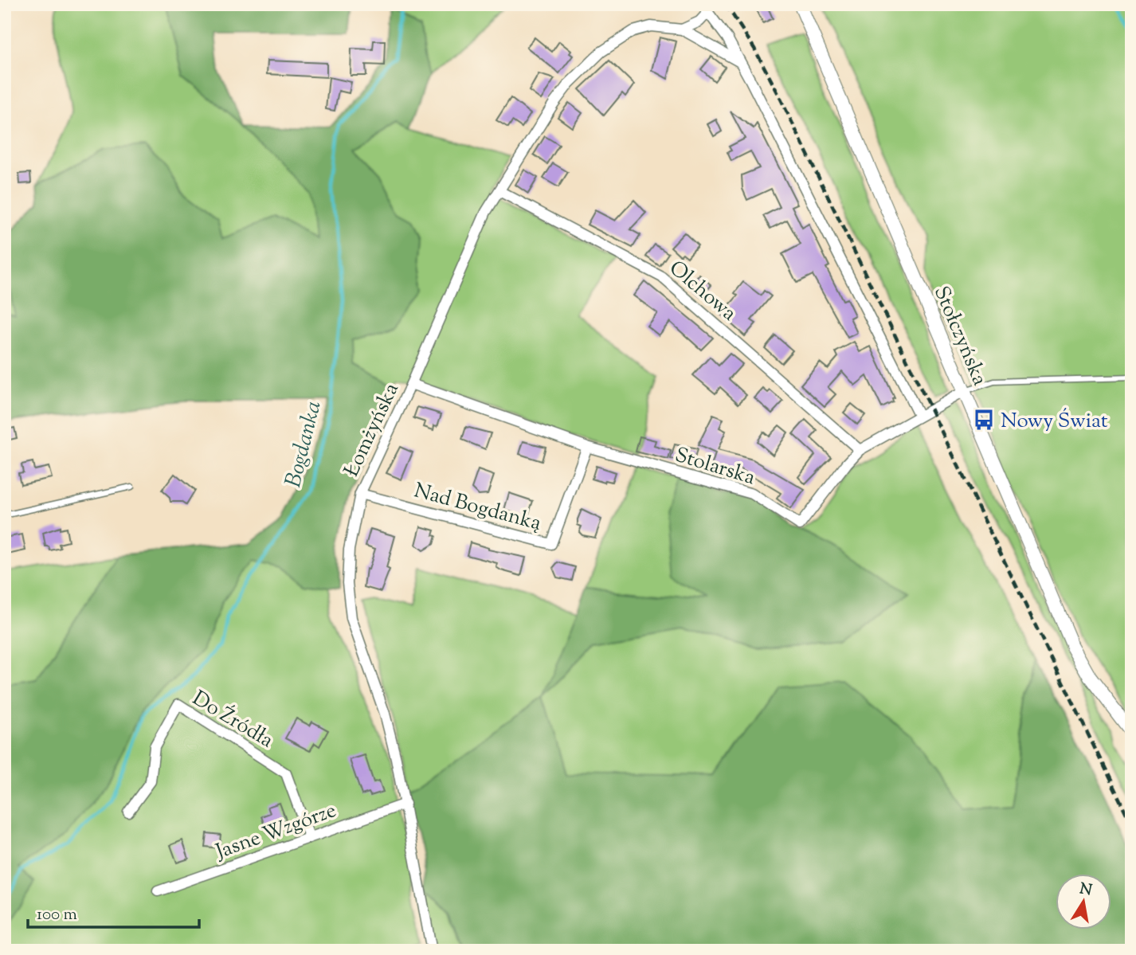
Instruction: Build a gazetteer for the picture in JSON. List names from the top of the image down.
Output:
{
  "streets": {
    "street": [
      "Olchowa",
      "Stołczyńska",
      "Łomżyńska",
      "Stolarska",
      "Nad Bogdanką",
      "Do Źródła",
      "Jasne Wzgórze"
    ]
  },
  "crossings": [
    ["Olchowa", "Łomżyńska"],
    ["Olchowa", "Stolarska"],
    ["Stołczyńska", "Stolarska"],
    ["Łomżyńska", "Stolarska"],
    ["Łomżyńska", "Nad Bogdanką"],
    ["Łomżyńska", "Jasne Wzgórze"],
    ["Stolarska", "Nad Bogdanką"],
    ["Do Źródła", "Jasne Wzgórze"]
  ],
  "water": ["Bogdanka"],
  "places": {
    "bus stop": ["Nowy Świat"]
  },
  "scale_bar": "100 m",
  "north": "top"
}
